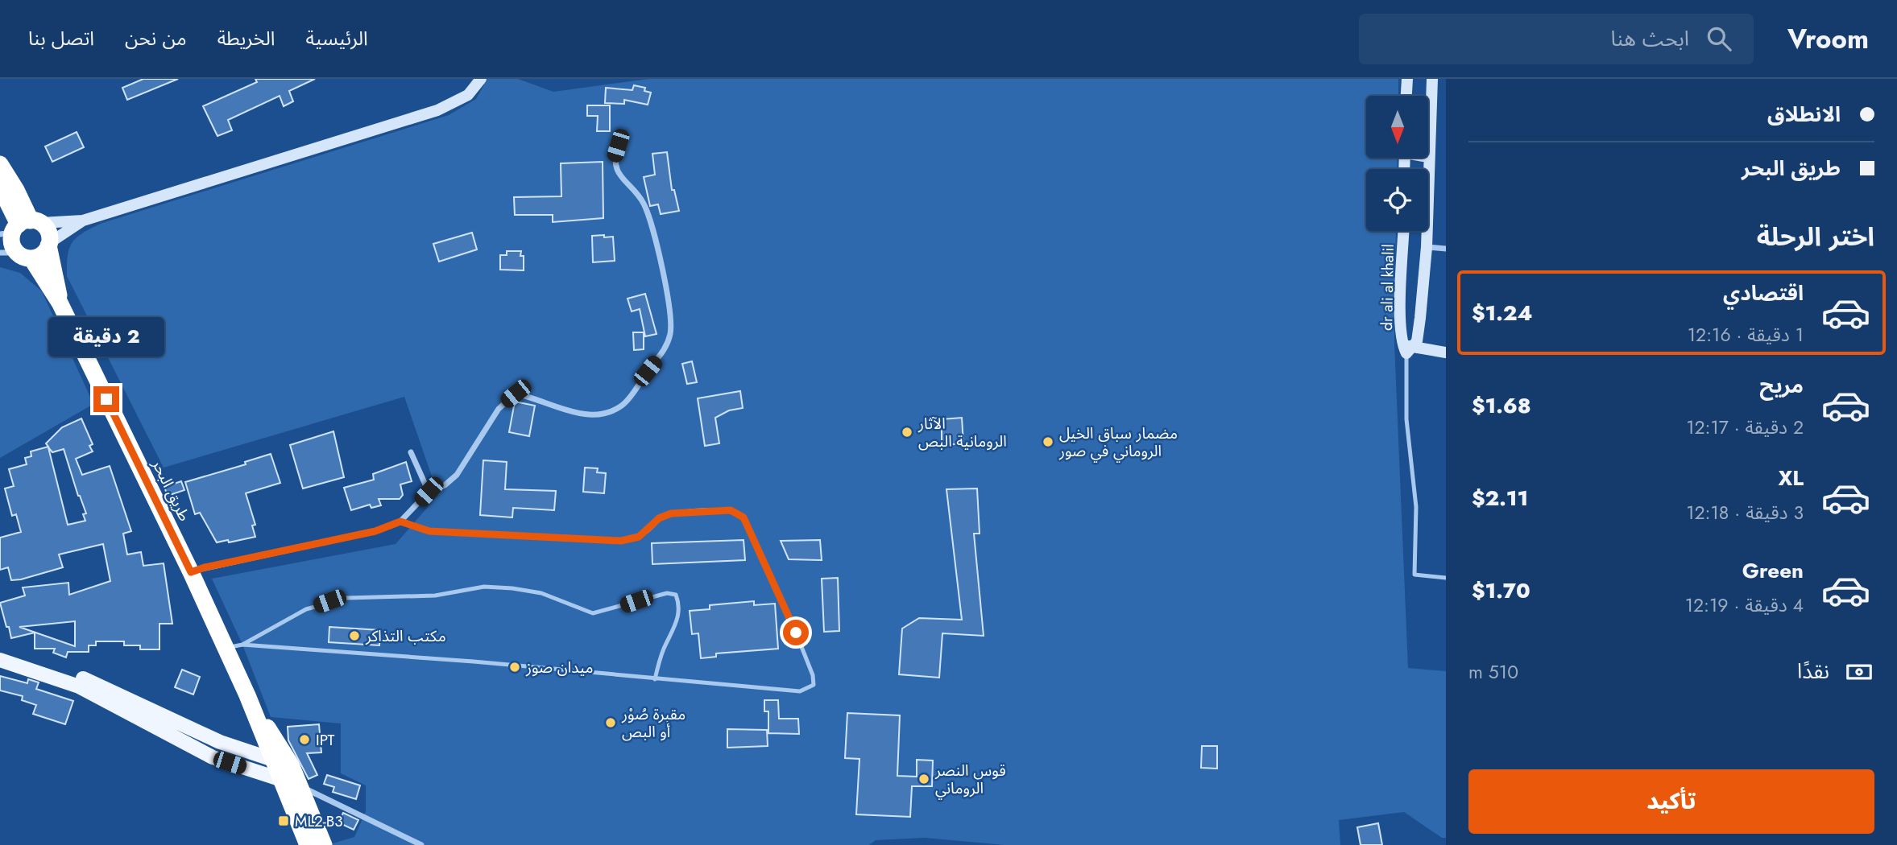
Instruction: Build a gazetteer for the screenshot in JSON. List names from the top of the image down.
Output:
{
  "streets": {
    "highway": ["طريق البحر"],
    "street": ["dr ali al khalil"]
  },
  "places": {
    "other": [
      "الآثار الرومانية البص",
      "مضمار سباق الخيل الروماني في صور",
      "مكتب التذاكر",
      "ميدان صوز",
      "مقبرة صُوْر أو البص",
      "IPT",
      "قوس النصر الروماني"
    ],
    "transit": ["ML2-B3"]
  },
  "north": "bottom",
  "page": {
    "header": "Vroom",
    "search": "ابحث هنا",
    "nav": [
      "الرئيسية",
      "الخريطة",
      "من نحن",
      "اتصل بنا"
    ],
    "banner": ["الانطلاق", "طريق البحر"],
    "heading": "اختر الرحلة",
    "list": [
      {
        "name": "اقتصادي",
        "note": "1 دقيقة · 12:16",
        "value": "$1.24"
      },
      {
        "name": "مريح",
        "note": "2 دقيقة · 12:17",
        "value": "$1.68"
      },
      {
        "name": "XL",
        "note": "3 دقيقة · 12:18",
        "value": "$2.11"
      },
      {
        "name": "Green",
        "note": "4 دقيقة · 12:19",
        "value": "$1.70"
      }
    ],
    "bubble": "2 دقيقة",
    "pay": ["نقدًا", "510 m"],
    "buttons": "تأكيد"
  }
}
